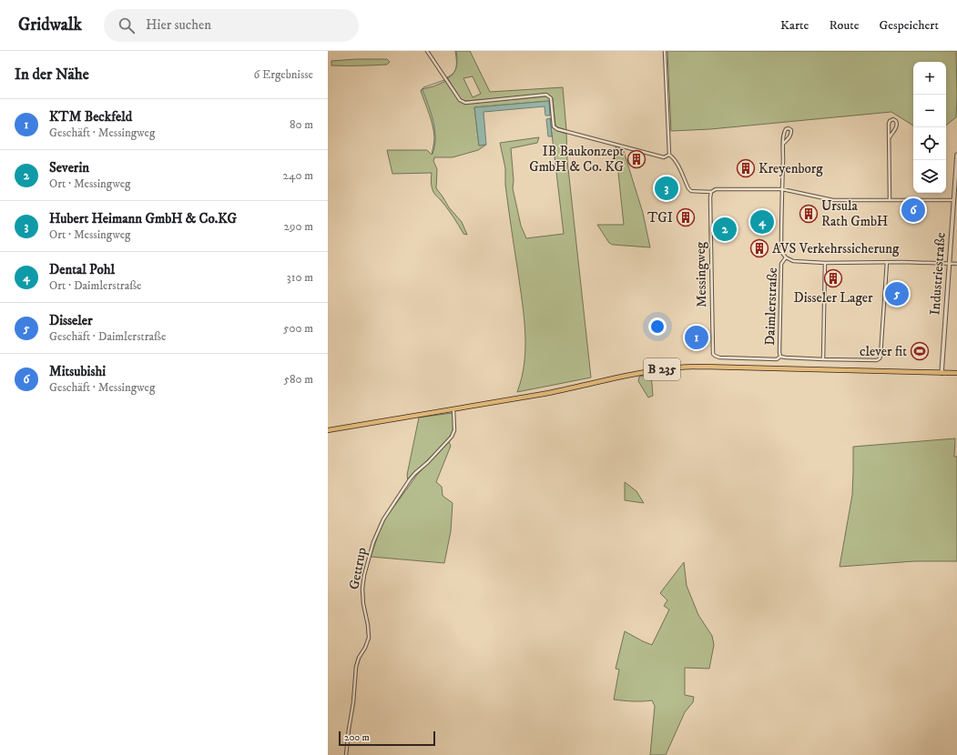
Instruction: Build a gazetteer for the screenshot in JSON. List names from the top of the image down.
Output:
{
  "streets": {
    "main road": ["B 235"],
    "street": [
      "Industriestraße",
      "Messingweg",
      "Daimlerstraße",
      "Gettrup"
    ]
  },
  "crossings": [
    ["Industriestraße", "Daimlerstraße"],
    ["Industriestraße", "B 235"],
    ["Messingweg", "Daimlerstraße"],
    ["B 235", "Gettrup"]
  ],
  "places": {
    "building": [
      "IB Baukonzept GmbH & Co. KG",
      "Kreyenborg",
      "Ursula Rath GmbH",
      "TGI",
      "AVS Verkehrssicherung",
      "Disseler Lager"
    ],
    "sports": ["clever fit"]
  },
  "scale_bar": "200 m",
  "page": {
    "header": "Gridwalk",
    "search": "Hier suchen",
    "nav": ["Karte", "Route", "Gespeichert"],
    "heading": ["In der Nähe", "6 Ergebnisse"],
    "map_buttons": ["+", "−"],
    "list": [
      {
        "mark": "1",
        "name": "KTM Beckfeld",
        "note": "Geschäft · Messingweg",
        "value": "80 m"
      },
      {
        "mark": "2",
        "name": "Severin",
        "note": "Ort · Messingweg",
        "value": "240 m"
      },
      {
        "mark": "3",
        "name": "Hubert Heimann GmbH & Co.KG",
        "note": "Ort · Messingweg",
        "value": "290 m"
      },
      {
        "mark": "4",
        "name": "Dental Pohl",
        "note": "Ort · Daimlerstraße",
        "value": "310 m"
      },
      {
        "mark": "5",
        "name": "Disseler",
        "note": "Geschäft · Daimlerstraße",
        "value": "500 m"
      },
      {
        "mark": "6",
        "name": "Mitsubishi",
        "note": "Geschäft · Messingweg",
        "value": "580 m"
      }
    ],
    "pins": [
      "3",
      "6",
      "4",
      "2",
      "5",
      "1"
    ],
    "scale": "200 m"
  }
}
